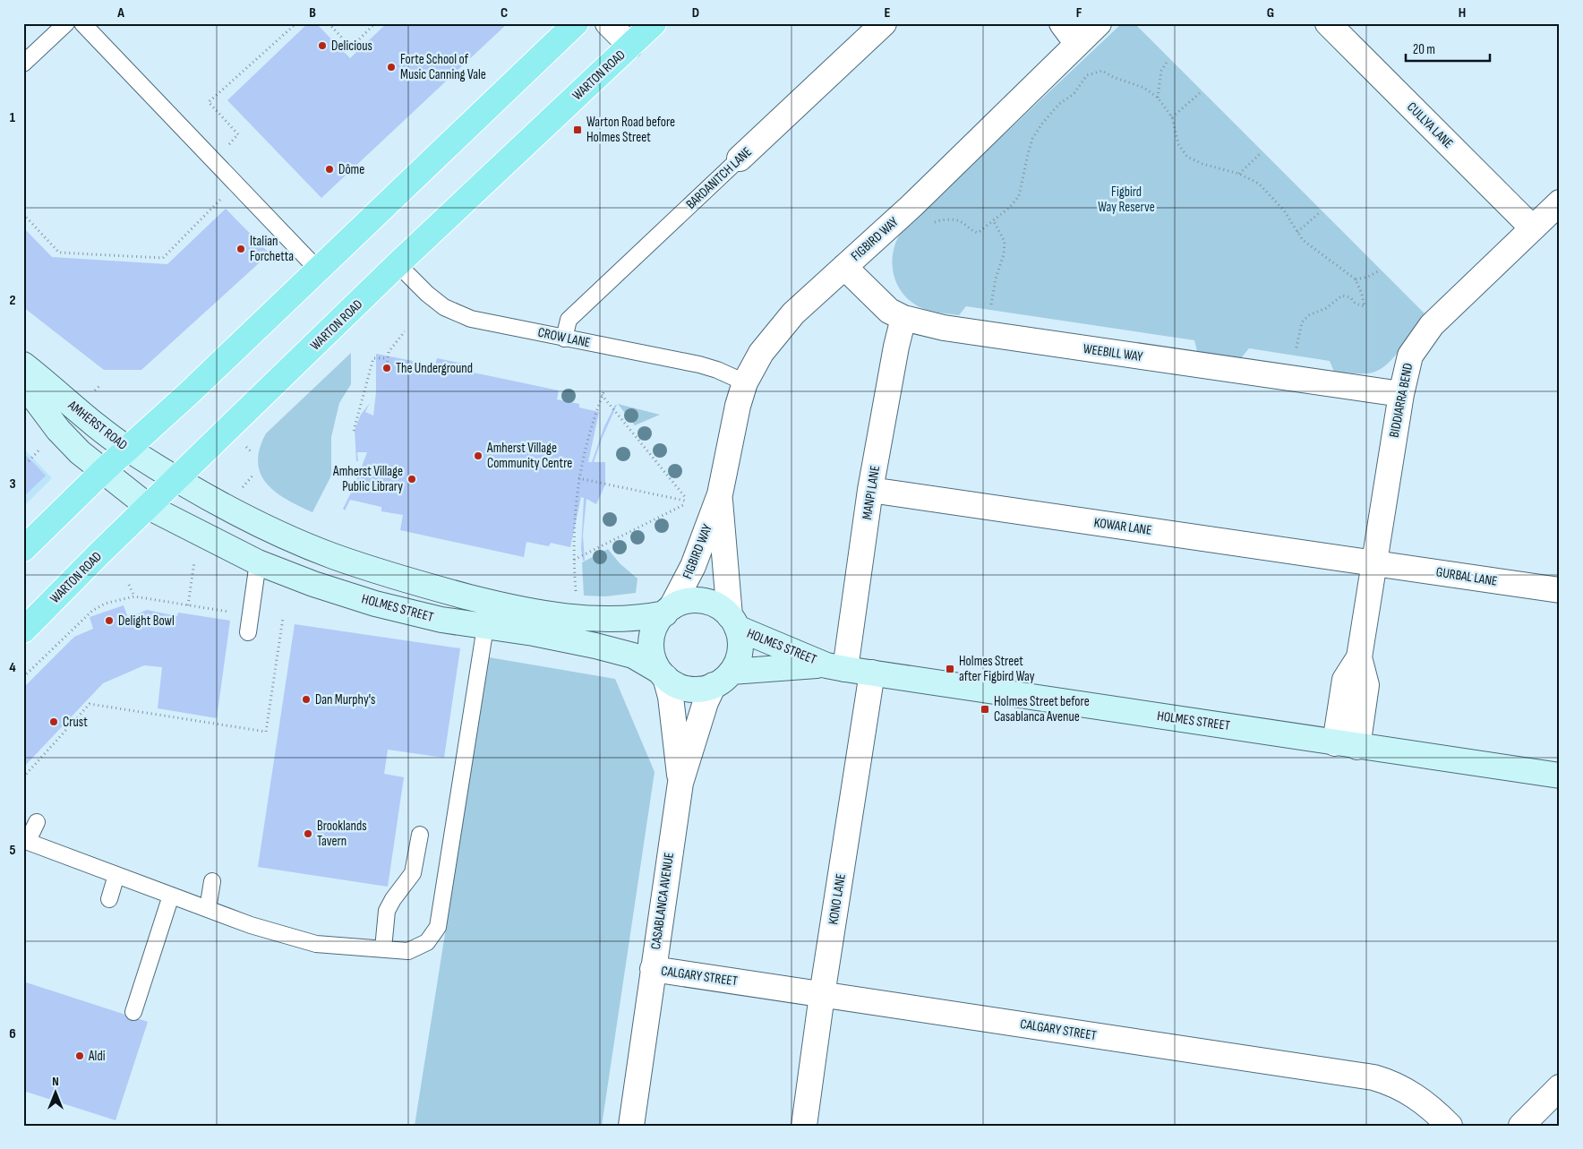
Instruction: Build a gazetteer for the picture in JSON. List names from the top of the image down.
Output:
{
  "streets": {
    "main road": ["WARTON ROAD", "AMHERST ROAD", "HOLMES STREET"],
    "street": [
      "CULLYA LANE",
      "BARDANITCH LANE",
      "FIGBIRD WAY",
      "WEEBILL WAY",
      "BIDDIARRA BEND",
      "MANPI LANE",
      "KOWAR LANE",
      "GURBAL LANE",
      "KONO LANE",
      "CASABLANCA AVENUE",
      "CALGARY STREET"
    ],
    "lane": ["CROW LANE"]
  },
  "crossings": [
    ["WARTON ROAD", "CROW LANE"],
    ["WARTON ROAD", "AMHERST ROAD"],
    ["WARTON ROAD", "HOLMES STREET"],
    ["CULLYA LANE", "BIDDIARRA BEND"],
    ["BARDANITCH LANE", "CROW LANE"],
    ["FIGBIRD WAY", "CROW LANE"],
    ["FIGBIRD WAY", "WEEBILL WAY"],
    ["FIGBIRD WAY", "HOLMES STREET"],
    ["FIGBIRD WAY", "CASABLANCA AVENUE"],
    ["WEEBILL WAY", "BIDDIARRA BEND"],
    ["WEEBILL WAY", "MANPI LANE"],
    ["BIDDIARRA BEND", "KOWAR LANE"],
    ["BIDDIARRA BEND", "GURBAL LANE"],
    ["BIDDIARRA BEND", "HOLMES STREET"],
    ["AMHERST ROAD", "HOLMES STREET"],
    ["MANPI LANE", "KOWAR LANE"],
    ["MANPI LANE", "HOLMES STREET"],
    ["KOWAR LANE", "GURBAL LANE"],
    ["HOLMES STREET", "KONO LANE"],
    ["HOLMES STREET", "CASABLANCA AVENUE"],
    ["KONO LANE", "CALGARY STREET"],
    ["CASABLANCA AVENUE", "CALGARY STREET"]
  ],
  "parks": ["Figbird Way Reserve"],
  "places": {
    "other": [
      "Delicious",
      "Forte School of Music Canning Vale",
      "Dôme",
      "Italian Forchetta",
      "The Underground",
      "Amherst Village Community Centre",
      "Amherst Village Public Library",
      "Delight Bowl",
      "Dan Murphy's",
      "Crust",
      "Brooklands Tavern",
      "Aldi"
    ],
    "transit": ["Warton Road before Holmes Street", "Holmes Street after Figbird Way", "Holmes Street before Casablanca Avenue"]
  },
  "scale_bar": "20 m",
  "north": "top",
  "grid": {
    "columns": [
      "A",
      "B",
      "C",
      "D",
      "E",
      "F",
      "G",
      "H"
    ],
    "rows": [
      "1",
      "2",
      "3",
      "4",
      "5",
      "6"
    ]
  }
}
